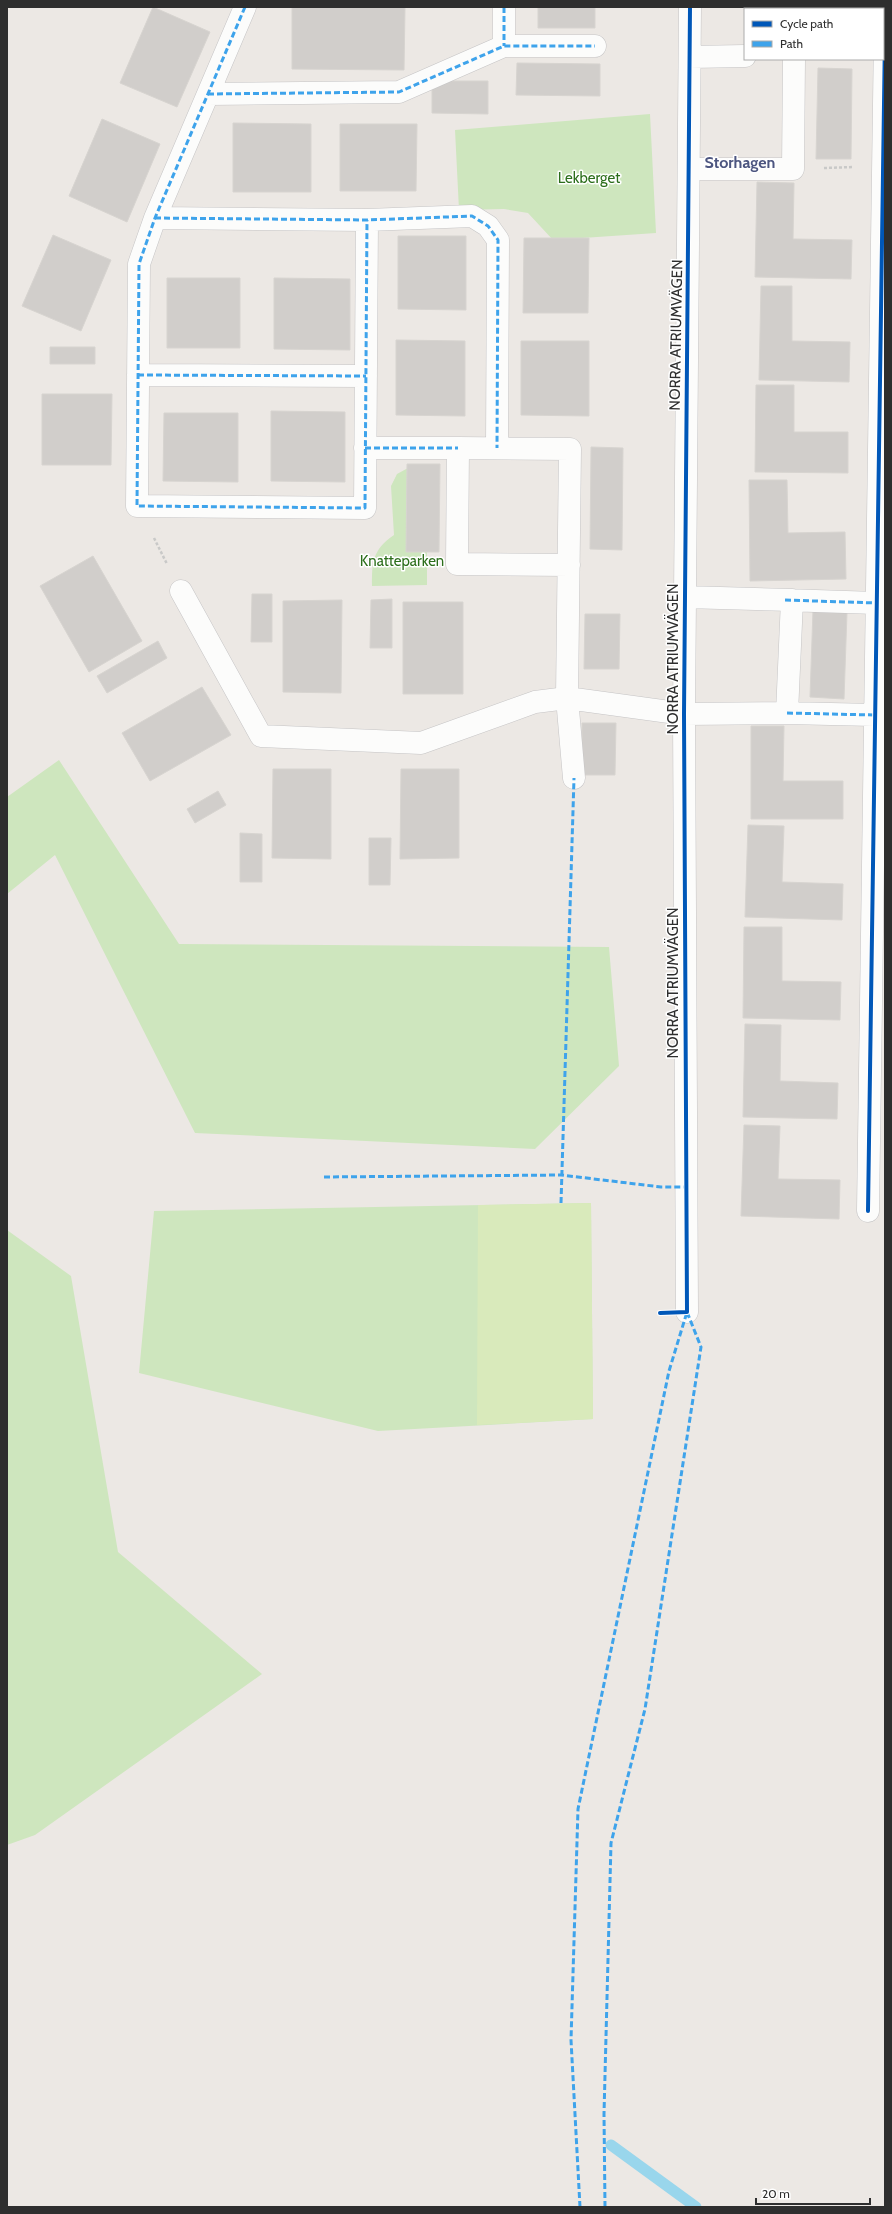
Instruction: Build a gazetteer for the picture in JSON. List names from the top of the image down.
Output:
{
  "streets": {
    "street": ["NORRA ATRIUMVÄGEN"]
  },
  "districts": ["Storhagen"],
  "parks": ["Lekberget", "Knatteparken"],
  "legend": ["Cycle path", "Path"],
  "scale_bar": "20 m"
}
